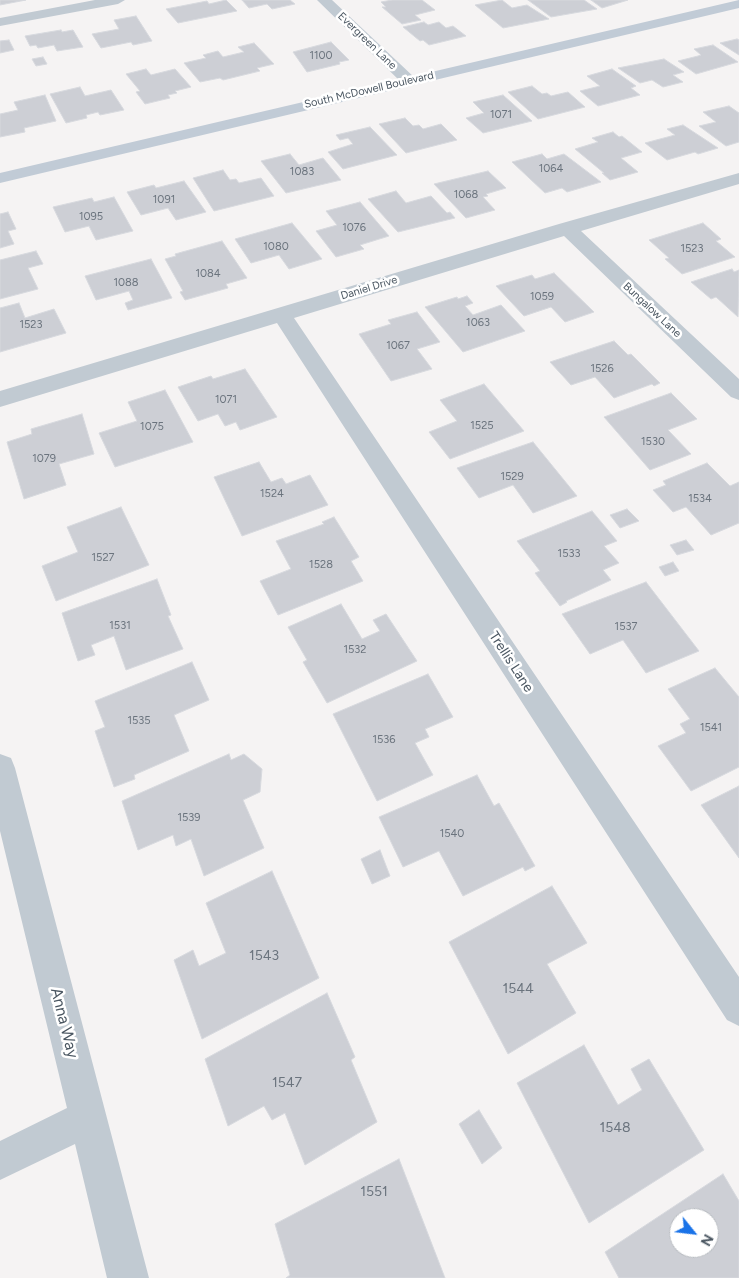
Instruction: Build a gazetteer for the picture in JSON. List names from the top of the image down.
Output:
{
  "streets": {
    "main road": ["South McDowell Boulevard"],
    "street": [
      "Evergreen Lane",
      "Daniel Drive",
      "Bungalow Lane",
      "Trellis Lane",
      "Anna Way"
    ]
  },
  "crossings": [
    ["Evergreen Lane", "South McDowell Boulevard"],
    ["Daniel Drive", "Bungalow Lane"],
    ["Daniel Drive", "Trellis Lane"]
  ],
  "house_numbers": [
    "1100",
    "1071",
    "1064",
    "1083",
    "1068",
    "1091",
    "1095",
    "1076",
    "1080",
    "1523",
    "1084",
    "1088",
    "1059",
    "1063",
    "1523",
    "1067",
    "1526",
    "1071",
    "1525",
    "1075",
    "1530",
    "1079",
    "1529",
    "1524",
    "1534",
    "1533",
    "1527",
    "1528",
    "1531",
    "1537",
    "1532",
    "1535",
    "1541",
    "1536",
    "1539",
    "1540",
    "1543",
    "1544",
    "1547",
    "1548",
    "1551"
  ],
  "north": "bottom right"
}
